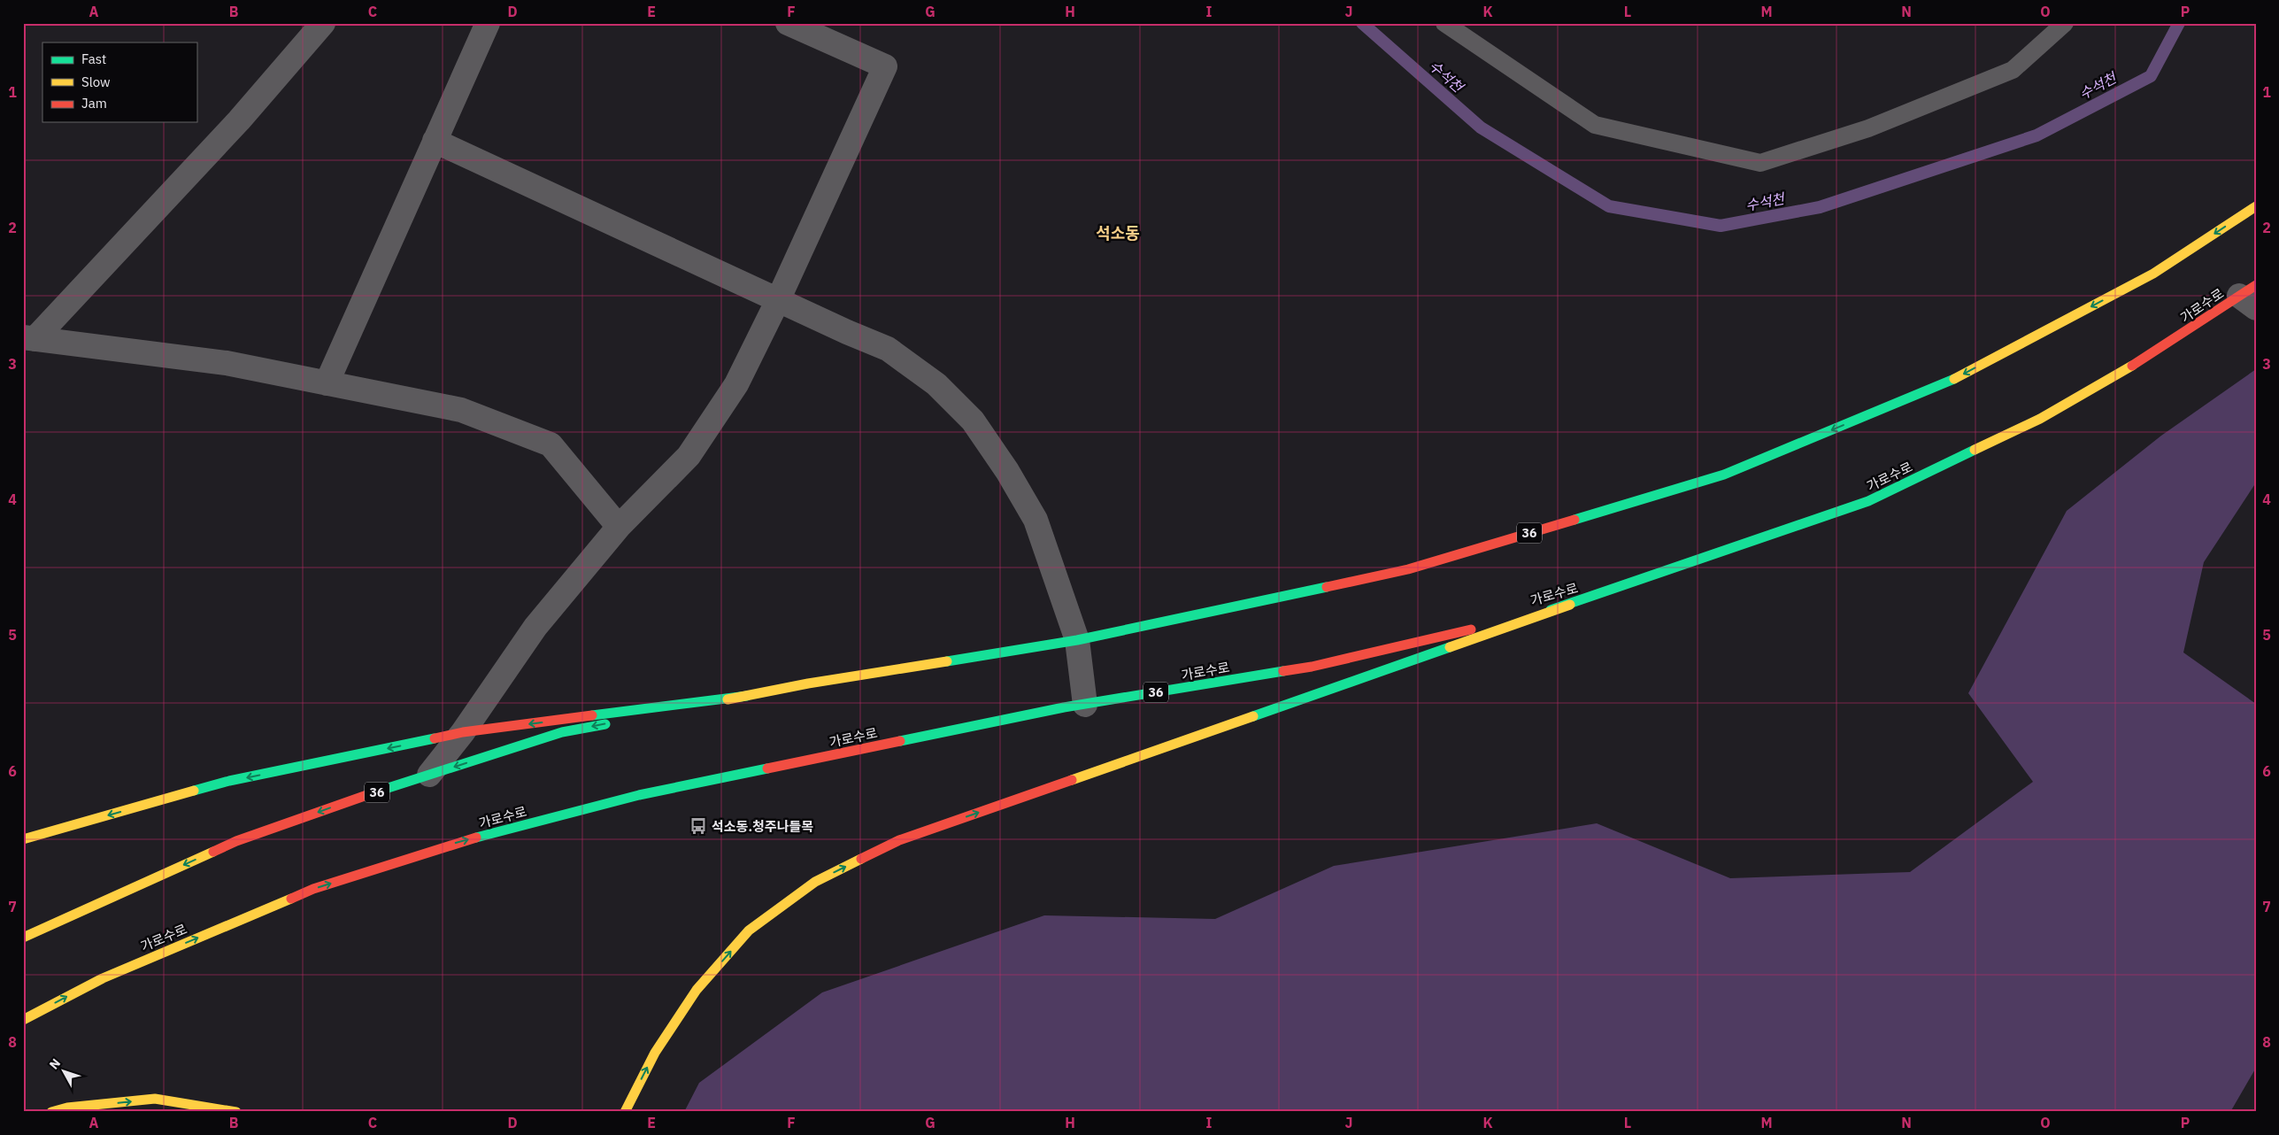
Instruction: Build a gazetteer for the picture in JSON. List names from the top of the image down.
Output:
{
  "streets": {
    "main road": ["가로수로", "36"]
  },
  "districts": ["석소동"],
  "water": ["수석천"],
  "places": {
    "bus stop": ["석소동.청주나들목"]
  },
  "legend": ["Fast", "Slow", "Jam"],
  "north": "top left",
  "grid": {
    "columns": [
      "A",
      "B",
      "C",
      "D",
      "E",
      "F",
      "G",
      "H",
      "I",
      "J",
      "K",
      "L",
      "M",
      "N",
      "O",
      "P"
    ],
    "rows": [
      "1",
      "2",
      "3",
      "4",
      "5",
      "6",
      "7",
      "8"
    ]
  }
}
